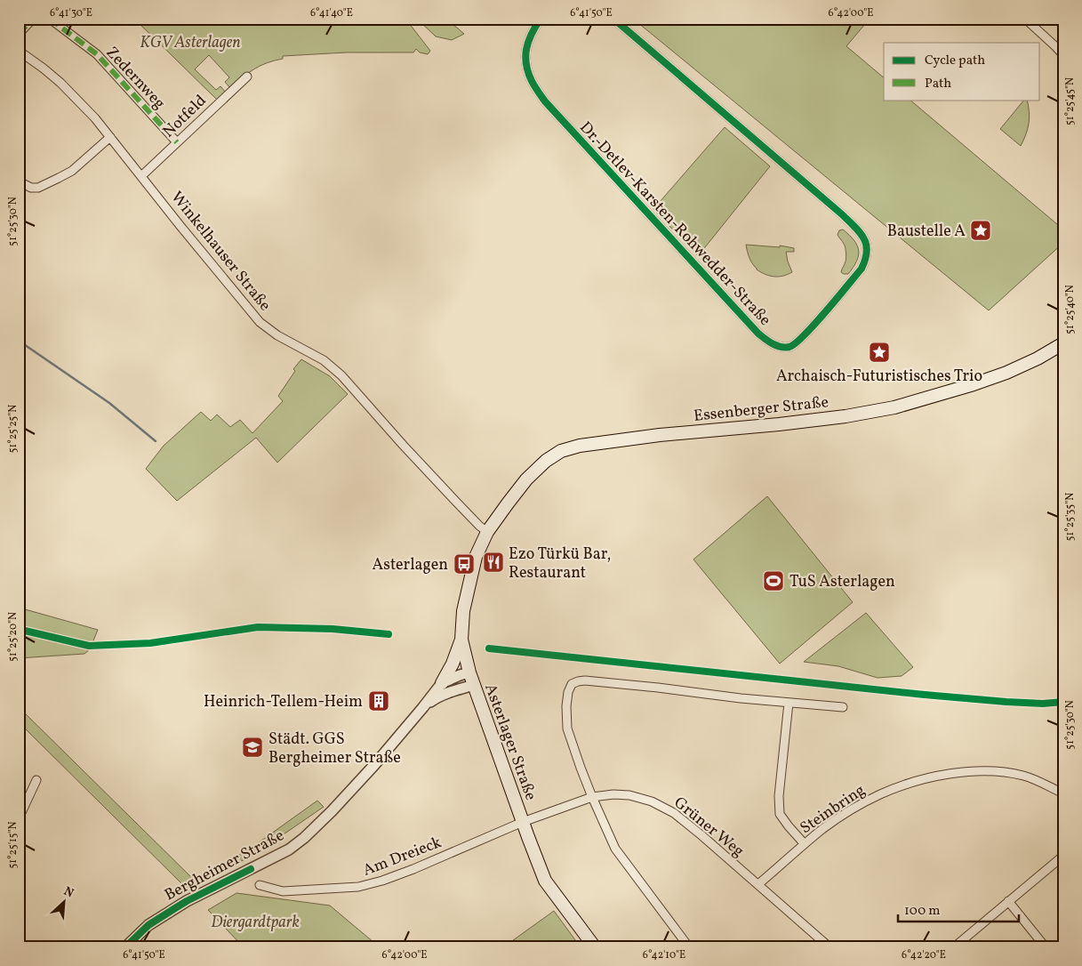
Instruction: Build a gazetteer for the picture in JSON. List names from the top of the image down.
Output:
{
  "streets": {
    "main road": ["Essenberger Straße", "Asterlager Straße"],
    "street": [
      "Zedernweg",
      "Notfeld",
      "Dr.-Detlev-Karsten-Rohwedder-Straße",
      "Winkelhauser Straße",
      "Steinbring",
      "Grüner Weg",
      "Am Dreieck",
      "Bergheimer Straße"
    ]
  },
  "crossings": [
    ["Zedernweg", "Notfeld"],
    ["Notfeld", "Winkelhauser Straße"],
    ["Winkelhauser Straße", "Essenberger Straße"],
    ["Winkelhauser Straße", "Asterlager Straße"],
    ["Essenberger Straße", "Asterlager Straße"],
    ["Asterlager Straße", "Grüner Weg"],
    ["Asterlager Straße", "Am Dreieck"],
    ["Asterlager Straße", "Bergheimer Straße"],
    ["Steinbring", "Grüner Weg"],
    ["Grüner Weg", "Am Dreieck"]
  ],
  "parks": ["KGV Asterlagen", "Diergardtpark"],
  "places": {
    "place": ["Baustelle A", "Archaisch-Futuristisches Trio"],
    "restaurant": ["Ezo Türkü Bar, Restaurant"],
    "bus stop": ["Asterlagen"],
    "sports": ["TuS Asterlagen"],
    "building": ["Heinrich-Tellem-Heim"],
    "school or university": ["Städt. GGS Bergheimer Straße"]
  },
  "legend": ["Cycle path", "Path"],
  "scale_bar": "100 m",
  "north": "top right",
  "coordinates": [
    "6°41'30\"E",
    "6°41'40\"E",
    "6°41'50\"E",
    "6°42'00\"E",
    "51°25'45\"N",
    "51°25'30\"N",
    "51°25'40\"N",
    "51°25'25\"N",
    "51°25'35\"N",
    "51°25'20\"N",
    "51°25'15\"N",
    "6°42'10\"E",
    "6°42'20\"E"
  ]
}
